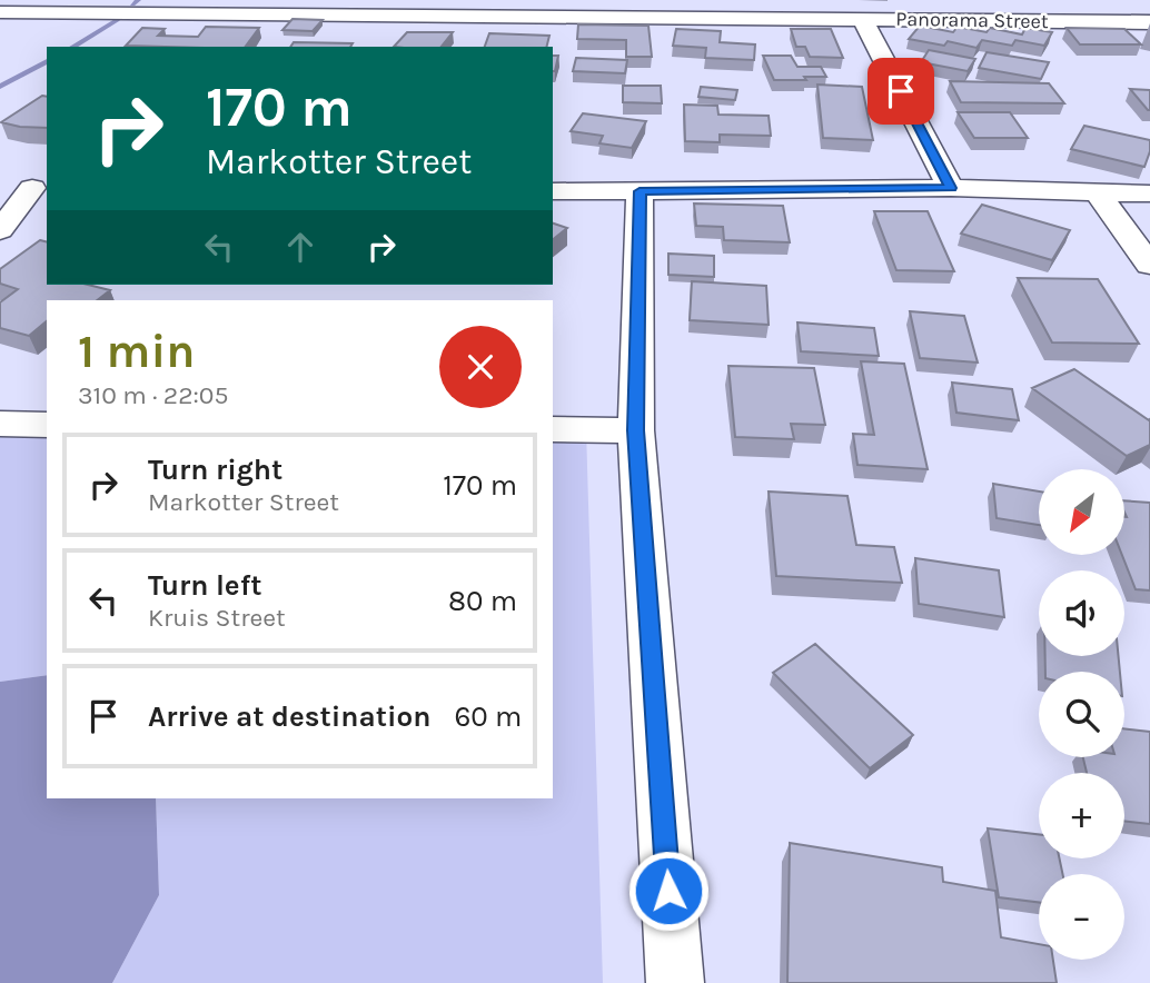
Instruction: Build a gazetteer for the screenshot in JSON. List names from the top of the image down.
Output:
{
  "streets": {
    "street": ["Panorama Street"]
  },
  "north": "bottom left",
  "page": {
    "turn": ["170 m", "Markotter Street"],
    "heading": ["1 min", "310 m · 22:05"],
    "list": [
      {
        "name": "Turn right",
        "note": "Markotter Street",
        "value": "170 m"
      },
      {
        "name": "Turn left",
        "note": "Kruis Street",
        "value": "80 m"
      },
      {
        "name": "Arrive at destination",
        "value": "60 m"
      }
    ],
    "map_buttons": ["+", "−"]
  }
}
